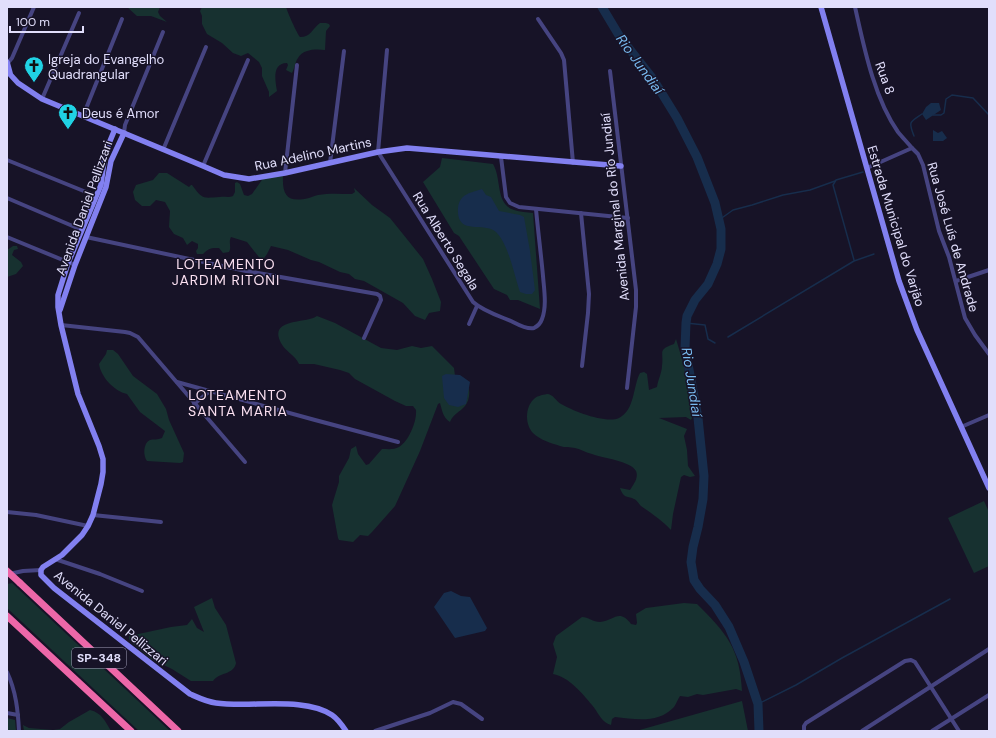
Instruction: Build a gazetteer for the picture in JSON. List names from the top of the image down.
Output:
{
  "streets": {
    "highway": ["SP-348"],
    "street": [
      "Rua 8",
      "Rua Adelino Martins",
      "Avenida Marginal do Rio Jundiaí",
      "Avenida Daniel Pellizzari",
      "Estrada Municipal do Varjão",
      "Rua José Luís de Andrade",
      "Rua Alberto Segala"
    ]
  },
  "crossings": [
    ["Rua 8", "Rua José Luís de Andrade"],
    ["Rua Adelino Martins", "Avenida Marginal do Rio Jundiaí"],
    ["Rua Adelino Martins", "Avenida Daniel Pellizzari"],
    ["Rua Adelino Martins", "Rua Alberto Segala"]
  ],
  "districts": ["LOTEAMENTO JARDIM RITONI", "LOTEAMENTO SANTA MARIA"],
  "water": ["Rio Jundiaí"],
  "places": {
    "church": ["Igreja do Evangelho Quadrangular", "Deus é Amor"]
  },
  "scale_bar": "100 m"
}
